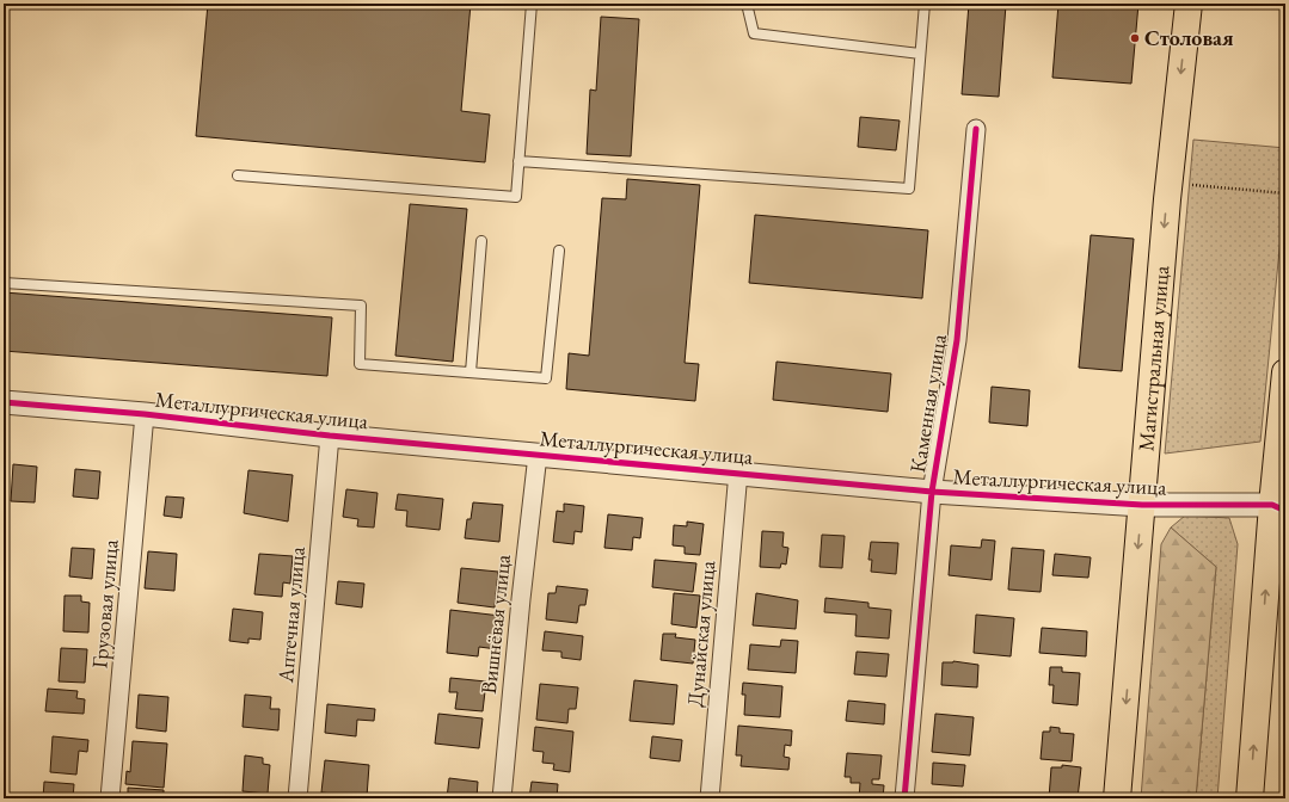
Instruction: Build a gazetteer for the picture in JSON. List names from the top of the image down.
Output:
{
  "streets": {
    "main road": ["Магистральная улица"],
    "street": [
      "Каменная улица",
      "Металлургическая улица",
      "Грузовая улица",
      "Аптечная улица",
      "Вишнёвая улица",
      "Дунайская улица"
    ]
  },
  "crossings": [
    ["Магистральная улица", "Металлургическая улица"],
    ["Каменная улица", "Металлургическая улица"],
    ["Металлургическая улица", "Грузовая улица"],
    ["Металлургическая улица", "Аптечная улица"],
    ["Металлургическая улица", "Вишнёвая улица"],
    ["Металлургическая улица", "Дунайская улица"]
  ],
  "places": ["Столовая"]
}
